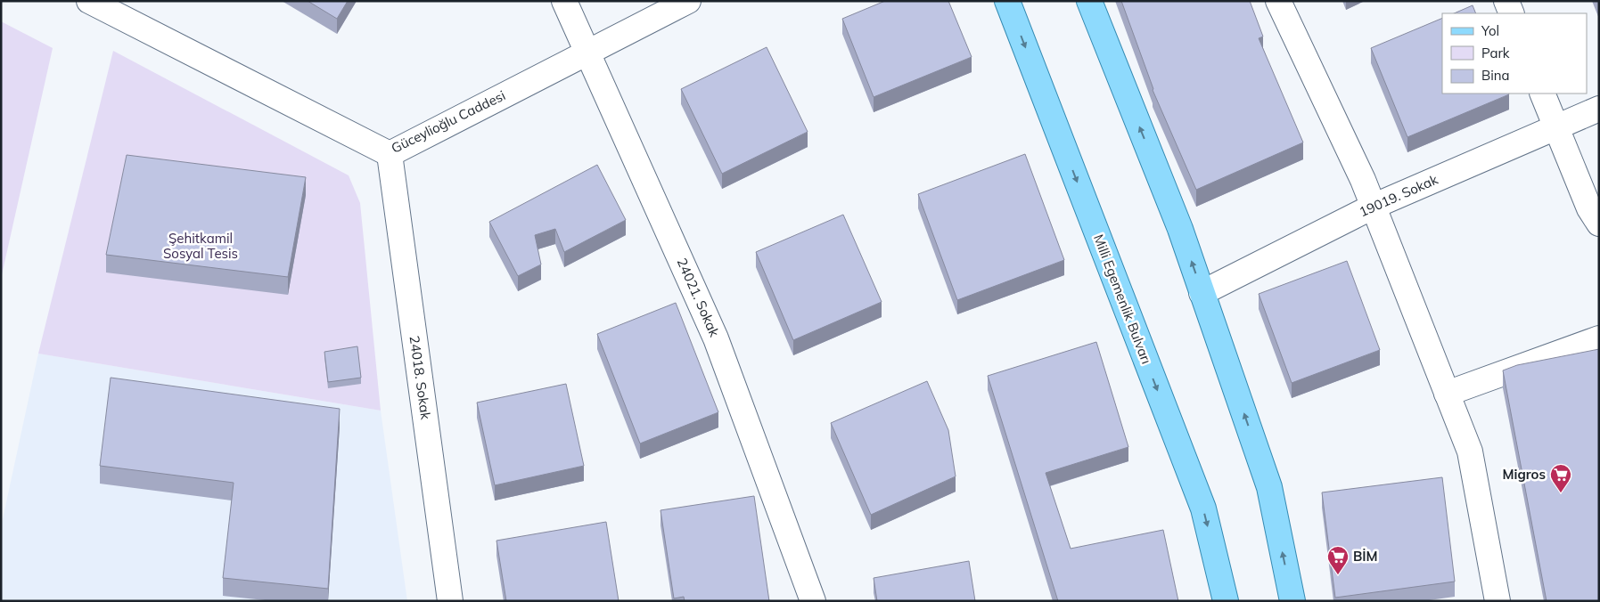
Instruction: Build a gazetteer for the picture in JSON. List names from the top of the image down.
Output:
{
  "streets": {
    "main road": ["Milli Egemenlik Bulvarı"],
    "street": [
      "Güceylioğlu Caddesi",
      "19019. Sokak",
      "24021. Sokak",
      "24018. Sokak"
    ]
  },
  "crossings": [
    ["Güceylioğlu Caddesi", "24021. Sokak"],
    ["Güceylioğlu Caddesi", "24018. Sokak"]
  ],
  "parks": ["Şehitkamil Sosyal Tesis"],
  "places": {
    "supermarket": ["Migros", "BİM"]
  },
  "legend": ["Yol", "Park", "Bina"]
}
